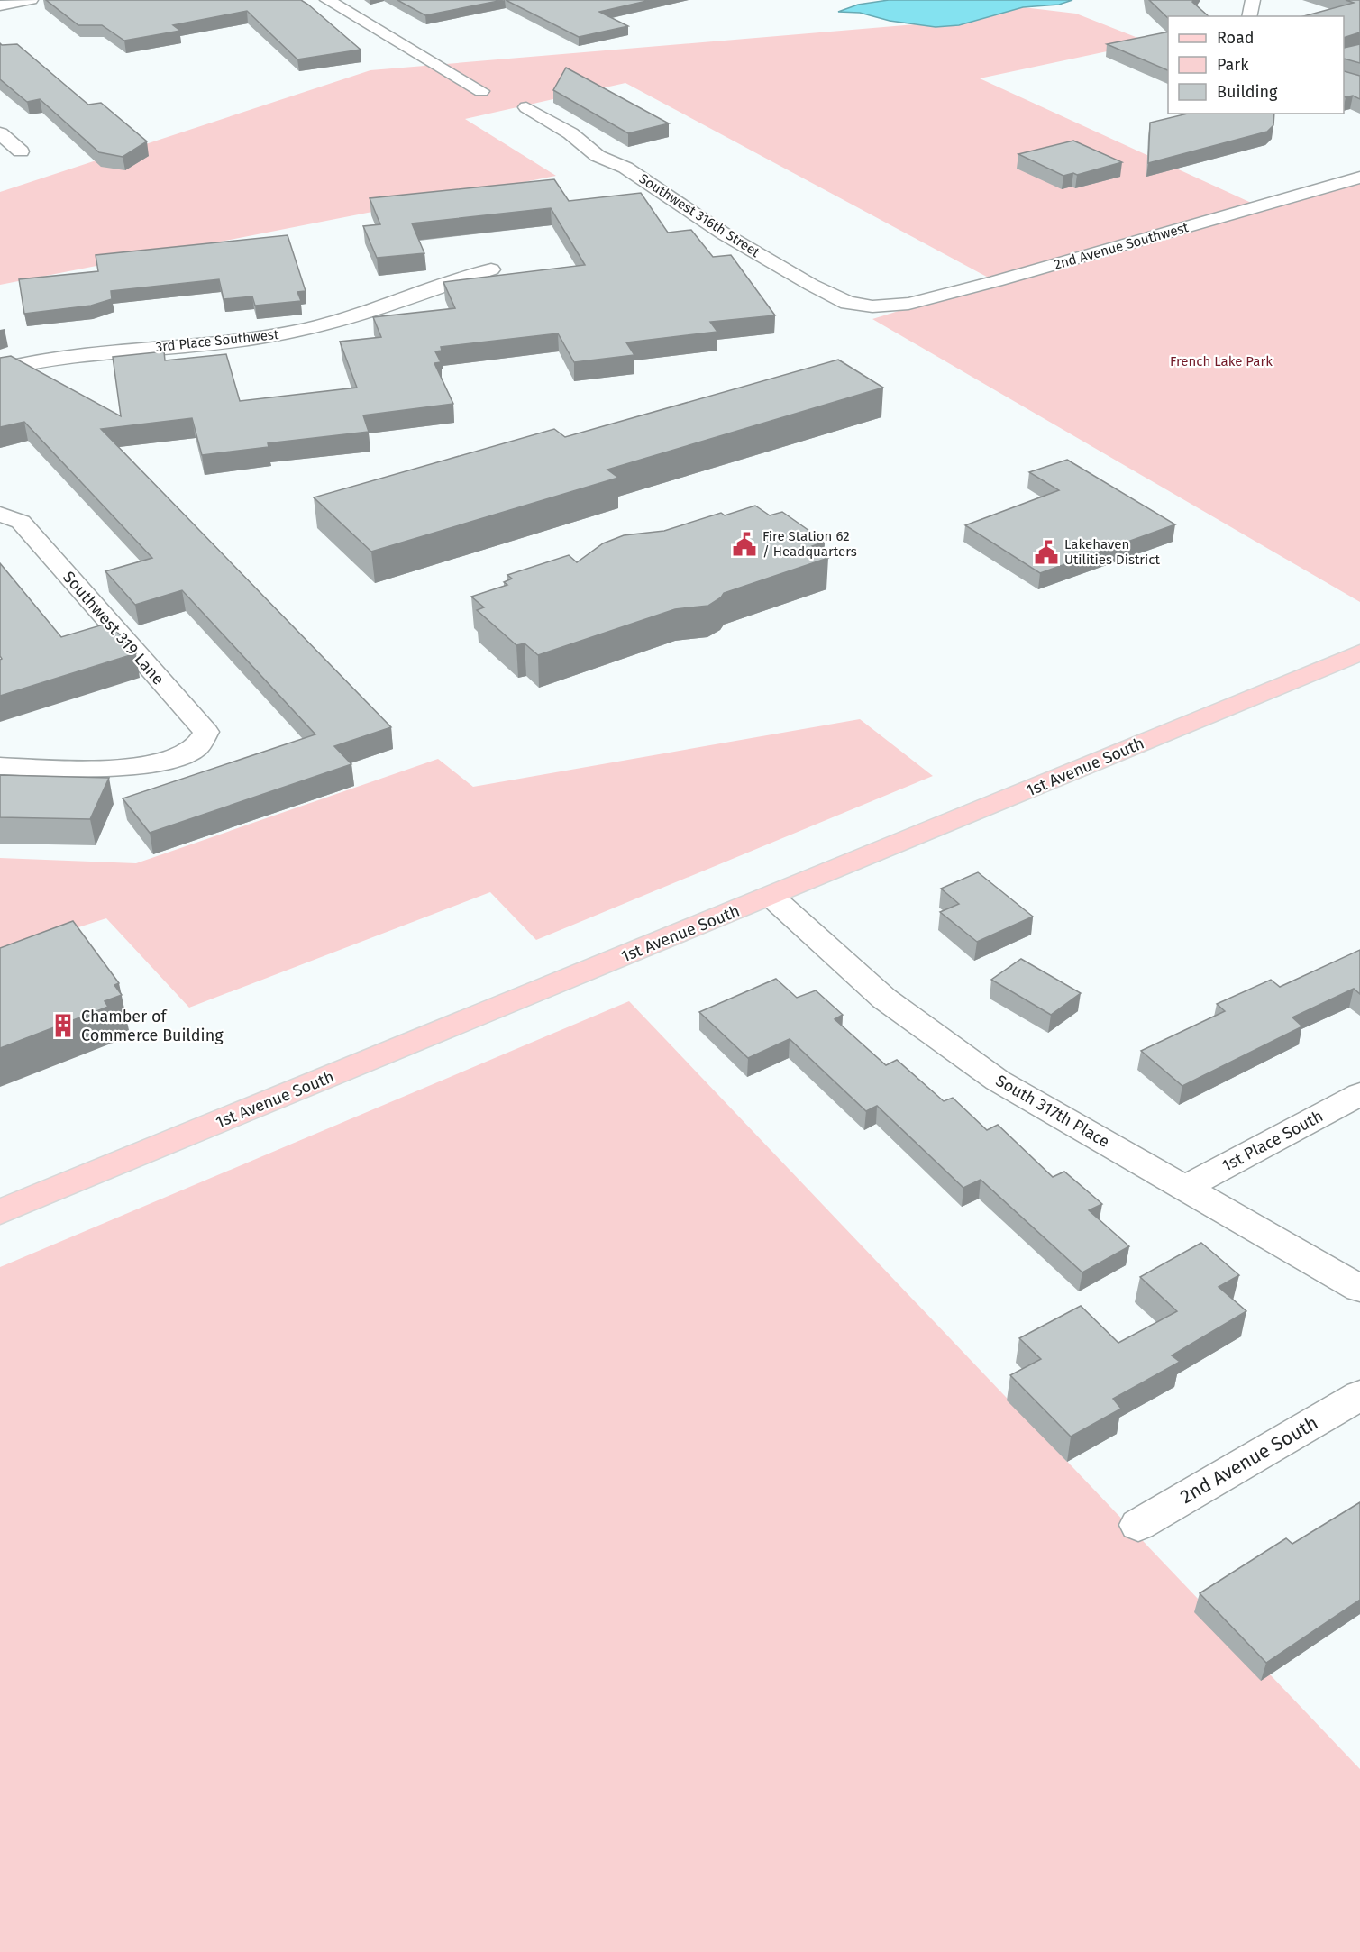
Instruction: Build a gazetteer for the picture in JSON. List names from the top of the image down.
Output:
{
  "streets": {
    "main road": ["1st Avenue South"],
    "street": [
      "Southwest 316th Street",
      "2nd Avenue Southwest",
      "3rd Place Southwest",
      "Southwest 319 Lane",
      "South 317th Place",
      "1st Place South",
      "2nd Avenue South"
    ]
  },
  "crossings": [
    ["Southwest 316th Street", "2nd Avenue Southwest"],
    ["1st Avenue South", "South 317th Place"],
    ["South 317th Place", "1st Place South"]
  ],
  "parks": ["French Lake Park"],
  "places": {
    "public building": ["Fire Station 62 / Headquarters", "Lakehaven Utilities District"],
    "building": ["Chamber of Commerce Building"]
  },
  "legend": ["Road", "Park", "Building"]
}
